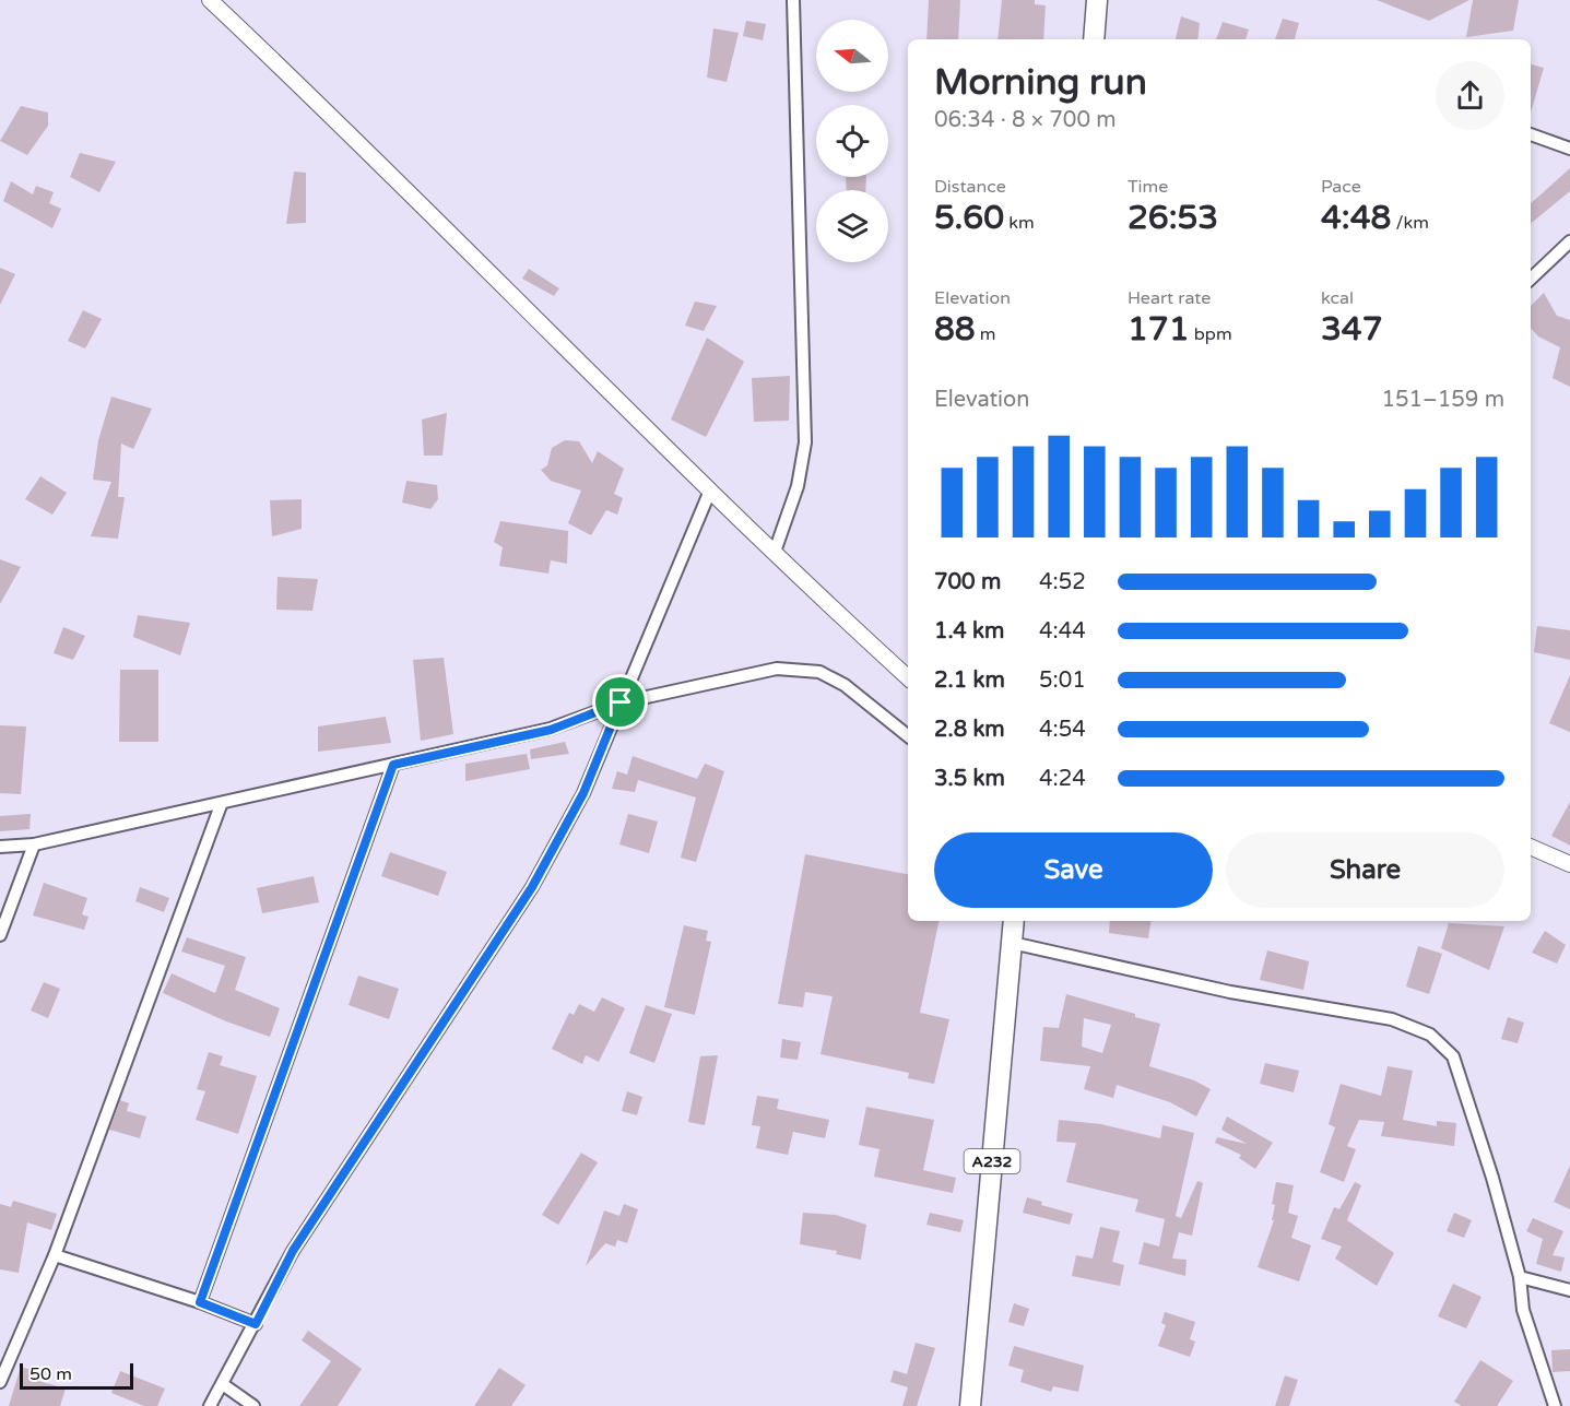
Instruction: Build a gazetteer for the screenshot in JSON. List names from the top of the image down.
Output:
{
  "streets": {
    "main road": ["A232"]
  },
  "scale_bar": "50 m",
  "north": "left",
  "page": {
    "heading": ["Morning run", "06:34 · 8 × 700 m"],
    "stats": [
      ["Distance", "5.60 km"],
      ["Time", "26:53"],
      ["Pace", "4:48 /km"],
      ["Elevation", "88 m"],
      ["Heart rate", "171 bpm"],
      ["kcal", "347"]
    ],
    "chart": ["Elevation", "151–159 m"],
    "list": [
      {
        "name": "700 m",
        "note": "4:52"
      },
      {
        "name": "1.4 km",
        "note": "4:44"
      },
      {
        "name": "2.1 km",
        "note": "5:01"
      },
      {
        "name": "2.8 km",
        "note": "4:54"
      },
      {
        "name": "3.5 km",
        "note": "4:24"
      }
    ],
    "buttons": ["Save", "Share"],
    "scale": "50 m"
  }
}
